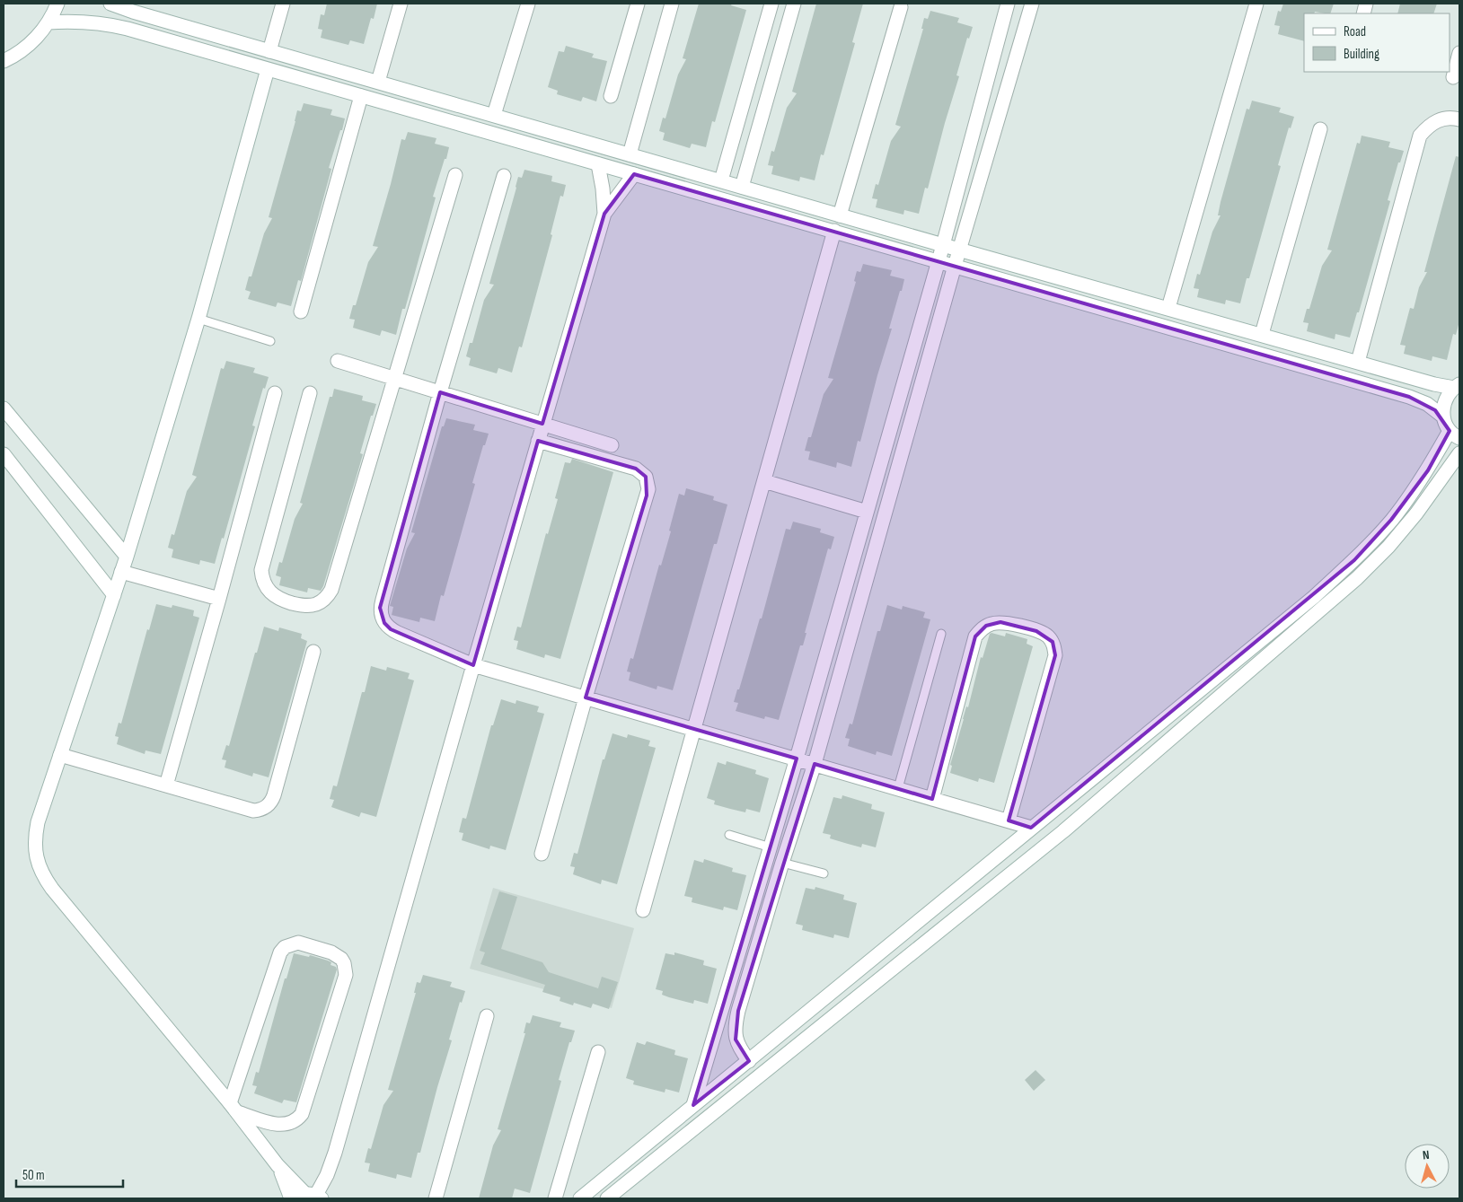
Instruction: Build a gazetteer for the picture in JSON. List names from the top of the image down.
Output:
{
  "legend": ["Road", "Building"],
  "scale_bar": "50 m",
  "north": "top"
}
